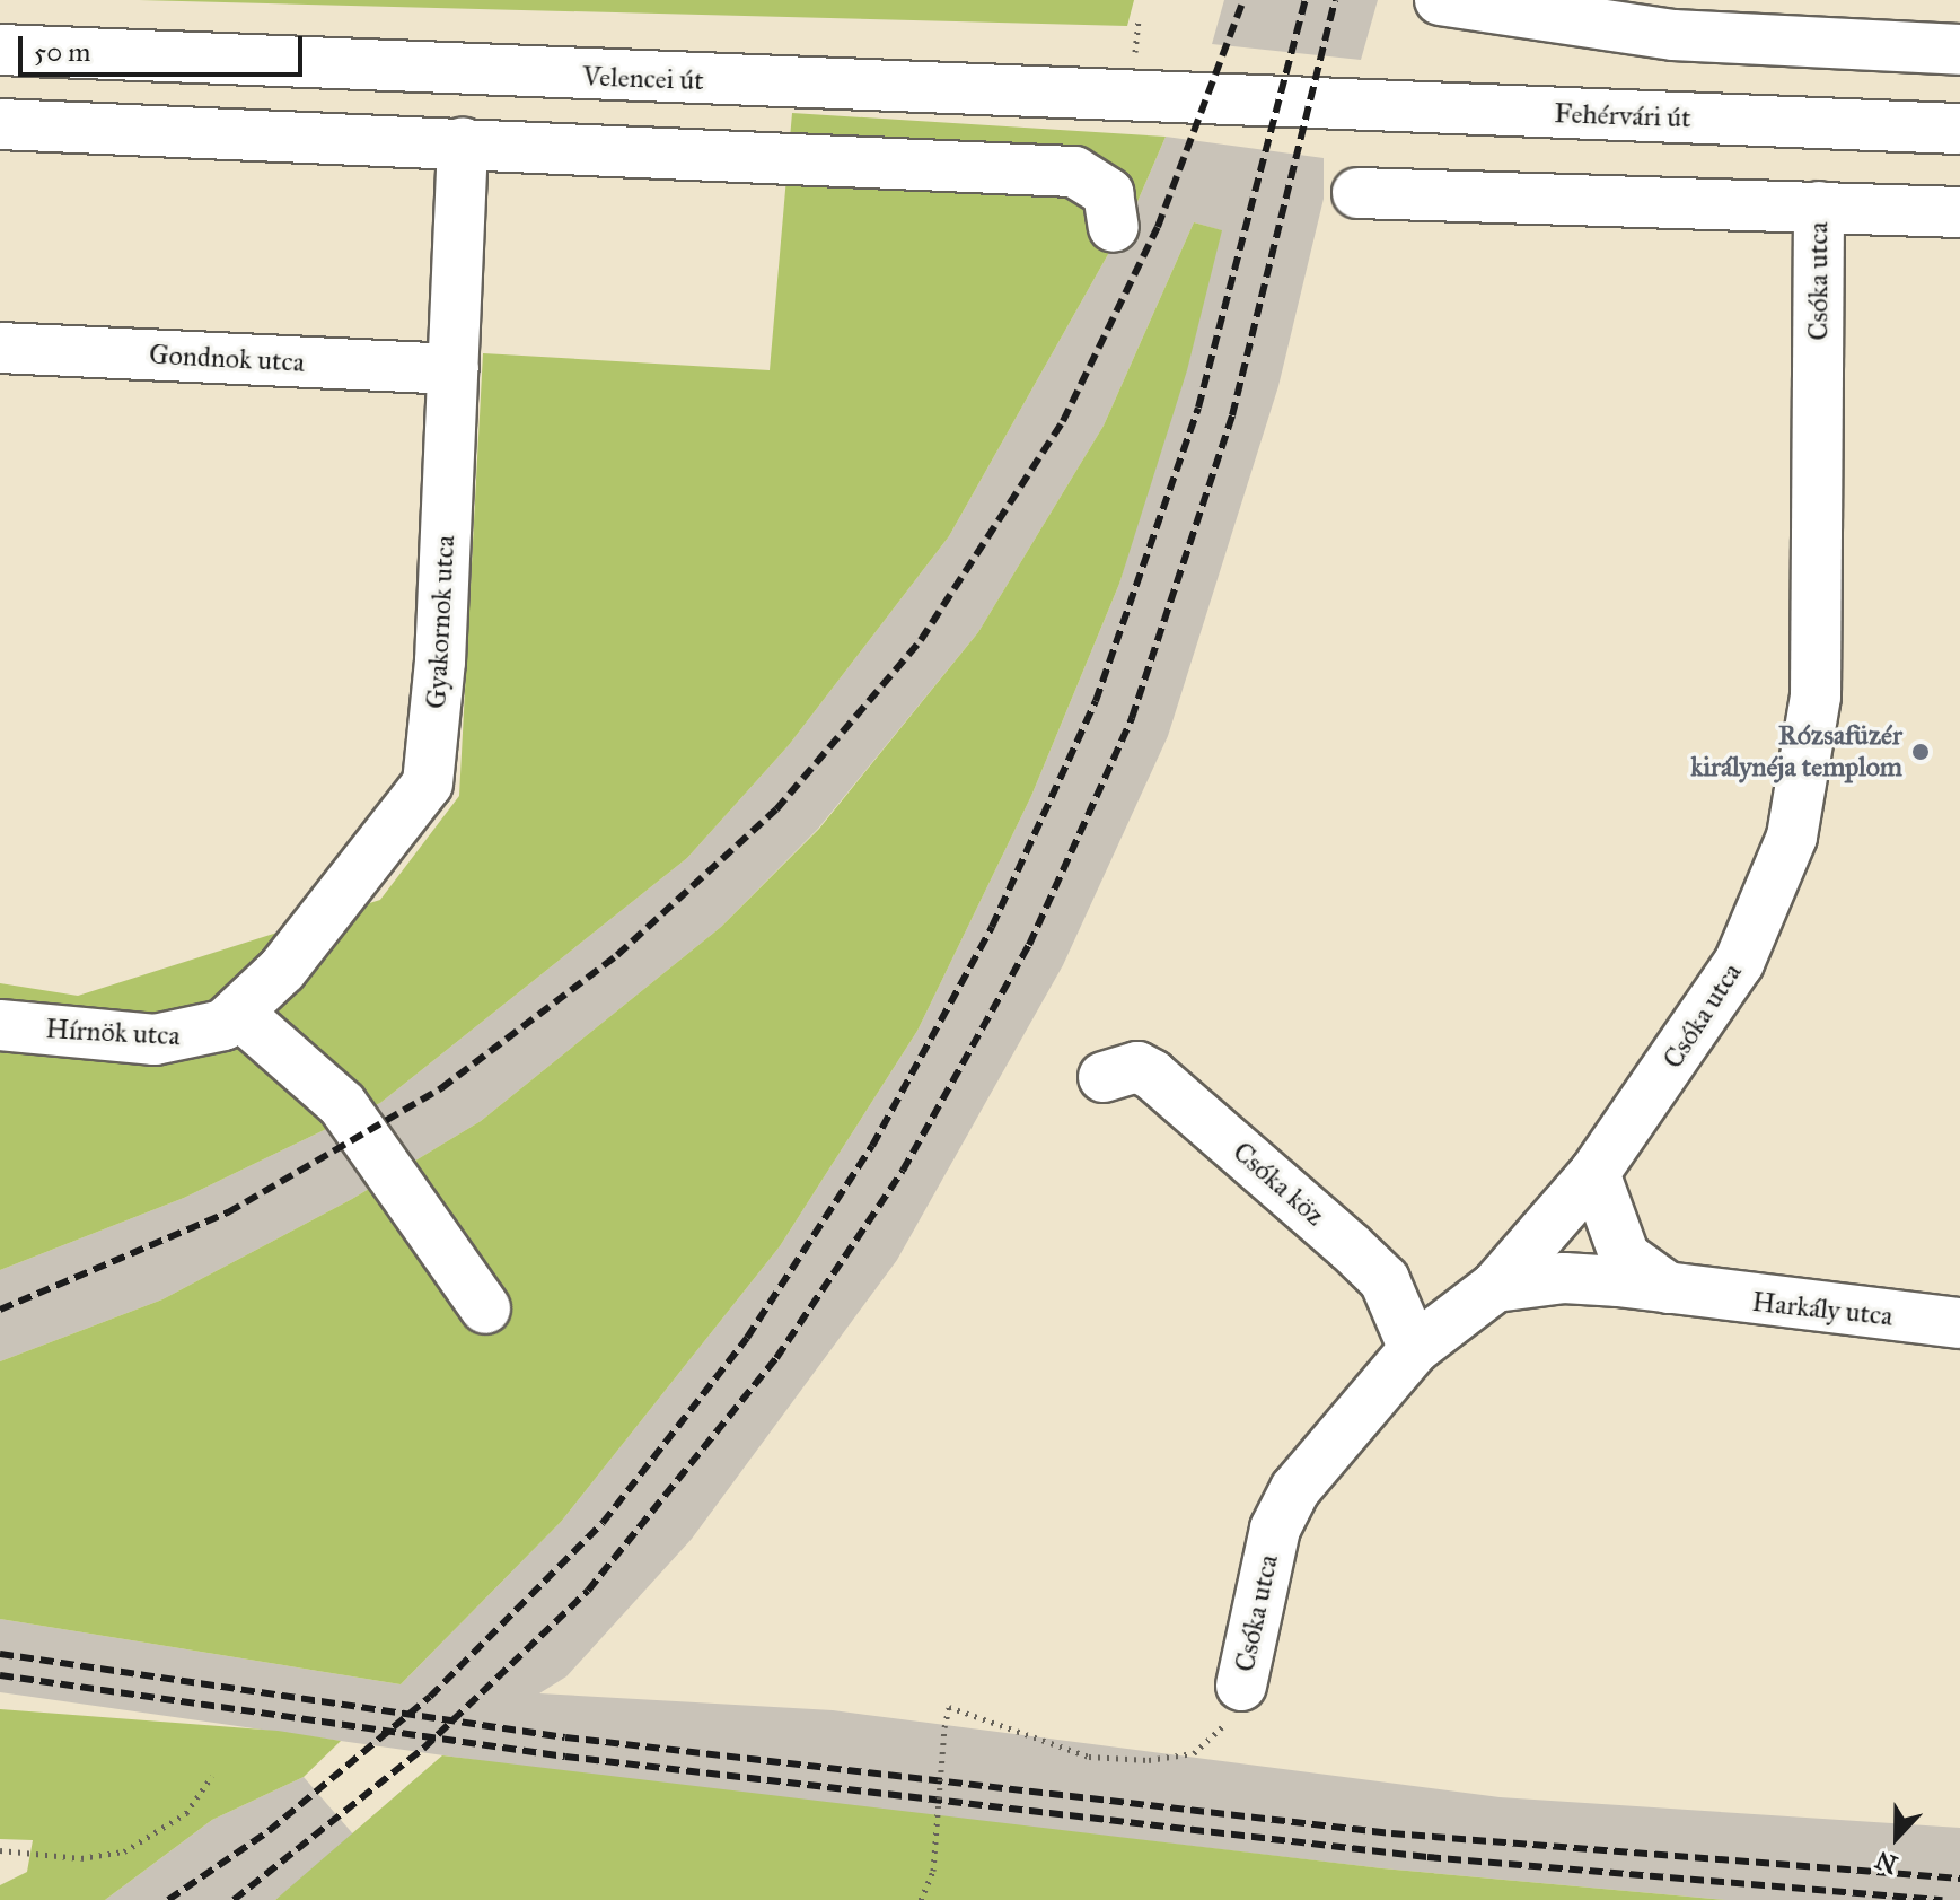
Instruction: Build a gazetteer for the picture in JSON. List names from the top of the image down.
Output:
{
  "streets": {
    "street": [
      "Velencei út",
      "Fehérvári út",
      "Csóka utca",
      "Gondnok utca",
      "Gyakornok utca",
      "Hírnök utca",
      "Csóka köz",
      "Harkály utca"
    ]
  },
  "crossings": [
    ["Velencei út", "Fehérvári út"],
    ["Csóka utca", "Csóka köz"],
    ["Csóka utca", "Harkály utca"],
    ["Gondnok utca", "Gyakornok utca"],
    ["Gyakornok utca", "Hírnök utca"]
  ],
  "places": ["Rózsafüzér királynéja templom"],
  "scale_bar": "50 m",
  "north": "bottom"
}
